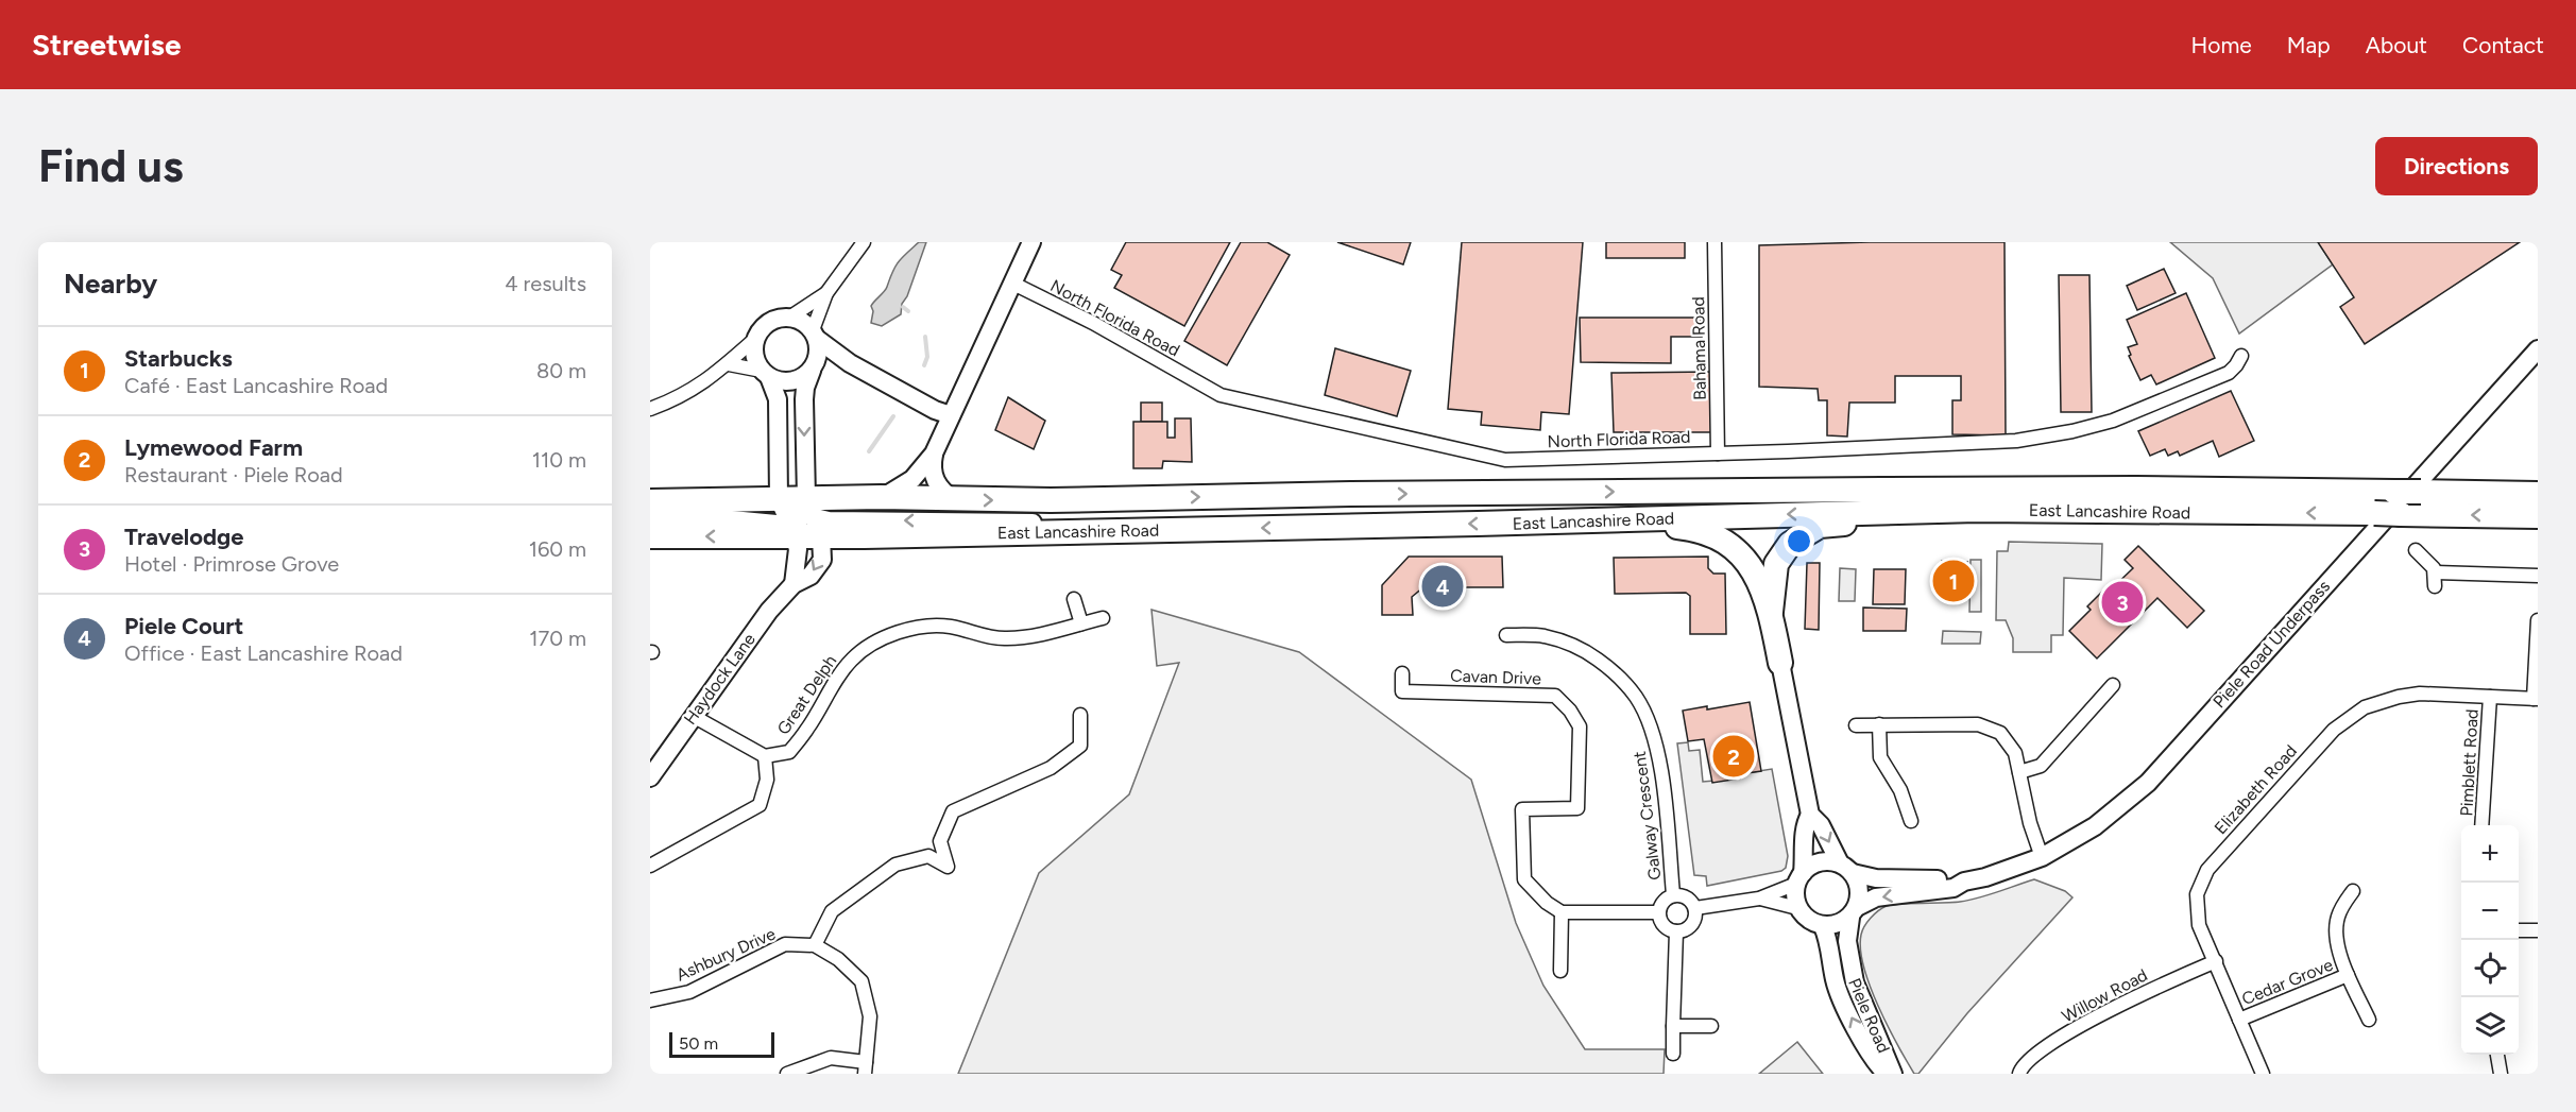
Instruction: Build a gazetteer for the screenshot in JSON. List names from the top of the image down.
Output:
{
  "streets": {
    "highway": ["East Lancashire Road"],
    "street": [
      "North Florida Road",
      "Bahama Road",
      "Piele Road Underpass",
      "Cavan Drive",
      "Haydock Lane",
      "Great Delph",
      "Pimblett Road",
      "Elizabeth Road",
      "Galway Crescent",
      "Ashbury Drive",
      "Cedar Grove",
      "Willow Road",
      "Piele Road"
    ]
  },
  "crossings": [
    ["North Florida Road", "Bahama Road"],
    ["East Lancashire Road", "Haydock Lane"],
    ["Piele Road Underpass", "Piele Road"],
    ["Pimblett Road", "Elizabeth Road"],
    ["Elizabeth Road", "Cedar Grove"],
    ["Elizabeth Road", "Willow Road"]
  ],
  "scale_bar": "50 m",
  "page": {
    "header": "Streetwise",
    "nav": [
      "Home",
      "Map",
      "About",
      "Contact"
    ],
    "buttons": "Directions",
    "title": "Find us",
    "heading": ["Nearby", "4 results"],
    "list": [
      {
        "mark": "1",
        "name": "Starbucks",
        "note": "Café · East Lancashire Road",
        "value": "80 m"
      },
      {
        "mark": "2",
        "name": "Lymewood Farm",
        "note": "Restaurant · Piele Road",
        "value": "110 m"
      },
      {
        "mark": "3",
        "name": "Travelodge",
        "note": "Hotel · Primrose Grove",
        "value": "160 m"
      },
      {
        "mark": "4",
        "name": "Piele Court",
        "note": "Office · East Lancashire Road",
        "value": "170 m"
      }
    ],
    "pins": [
      "1",
      "4",
      "3",
      "2"
    ],
    "map_buttons": ["+", "−"],
    "scale": "50 m"
  }
}
